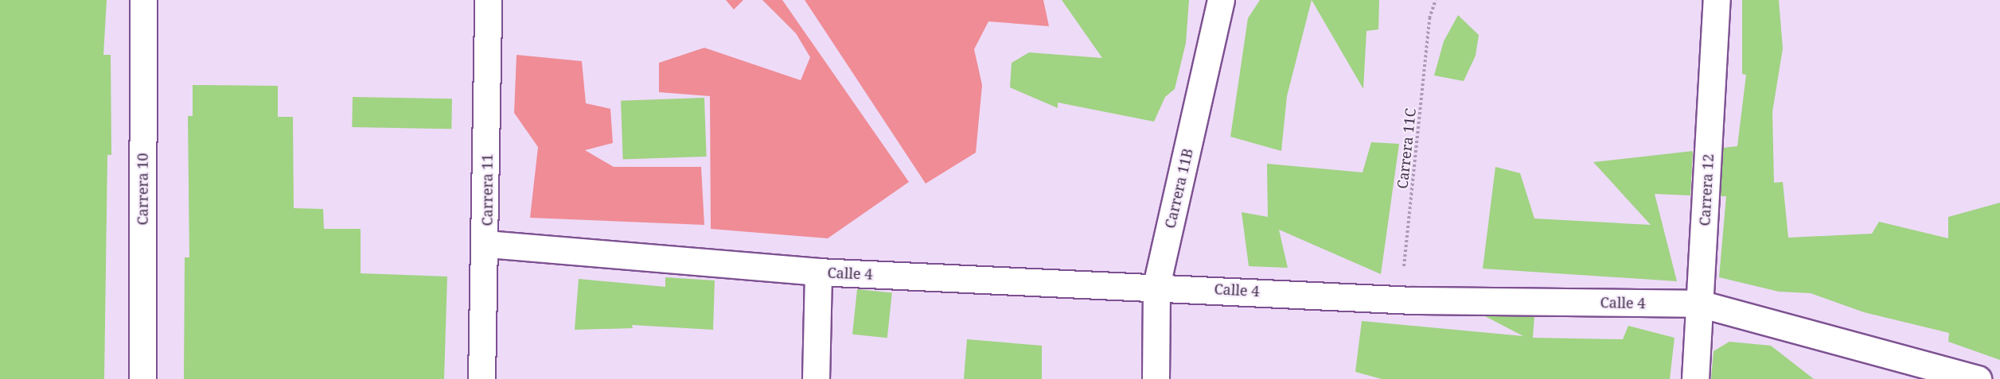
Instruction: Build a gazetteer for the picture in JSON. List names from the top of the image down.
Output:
{
  "streets": {
    "street": [
      "Carrera 11B",
      "Carrera 10",
      "Carrera 11",
      "Carrera 12",
      "Calle 4"
    ],
    "path": ["Carrera 11C"]
  },
  "crossings": [
    ["Carrera 11C", "Calle 4"],
    ["Carrera 11B", "Calle 4"],
    ["Carrera 11", "Calle 4"],
    ["Carrera 12", "Calle 4"]
  ]
}
